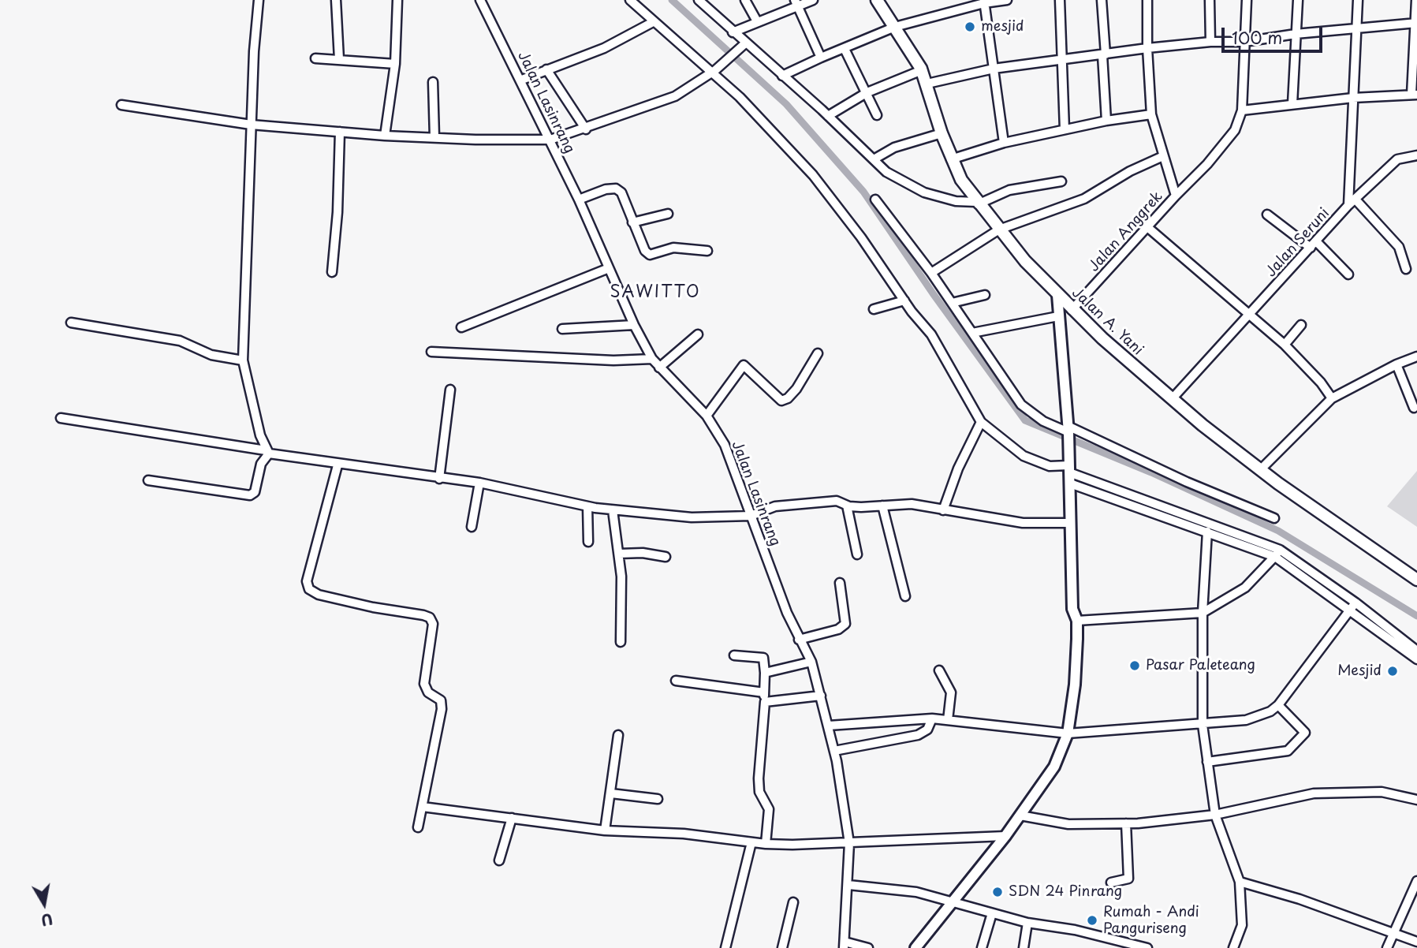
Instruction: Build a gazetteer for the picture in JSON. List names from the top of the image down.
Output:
{
  "streets": {
    "highway": ["Jalan A. Yani"],
    "street": ["Jalan Lasinrang", "Jalan Anggrek", "Jalan Seruni"]
  },
  "crossings": [
    ["Jalan Anggrek", "Jalan A. Yani"],
    ["Jalan Seruni", "Jalan A. Yani"]
  ],
  "districts": ["SAWITTO"],
  "places": [
    "mesjid",
    "Pasar Paleteang",
    "Mesjid",
    "SDN 24 Pinrang",
    "Rumah - Andi Panguriseng"
  ],
  "scale_bar": "100 m",
  "north": "bottom"
}
